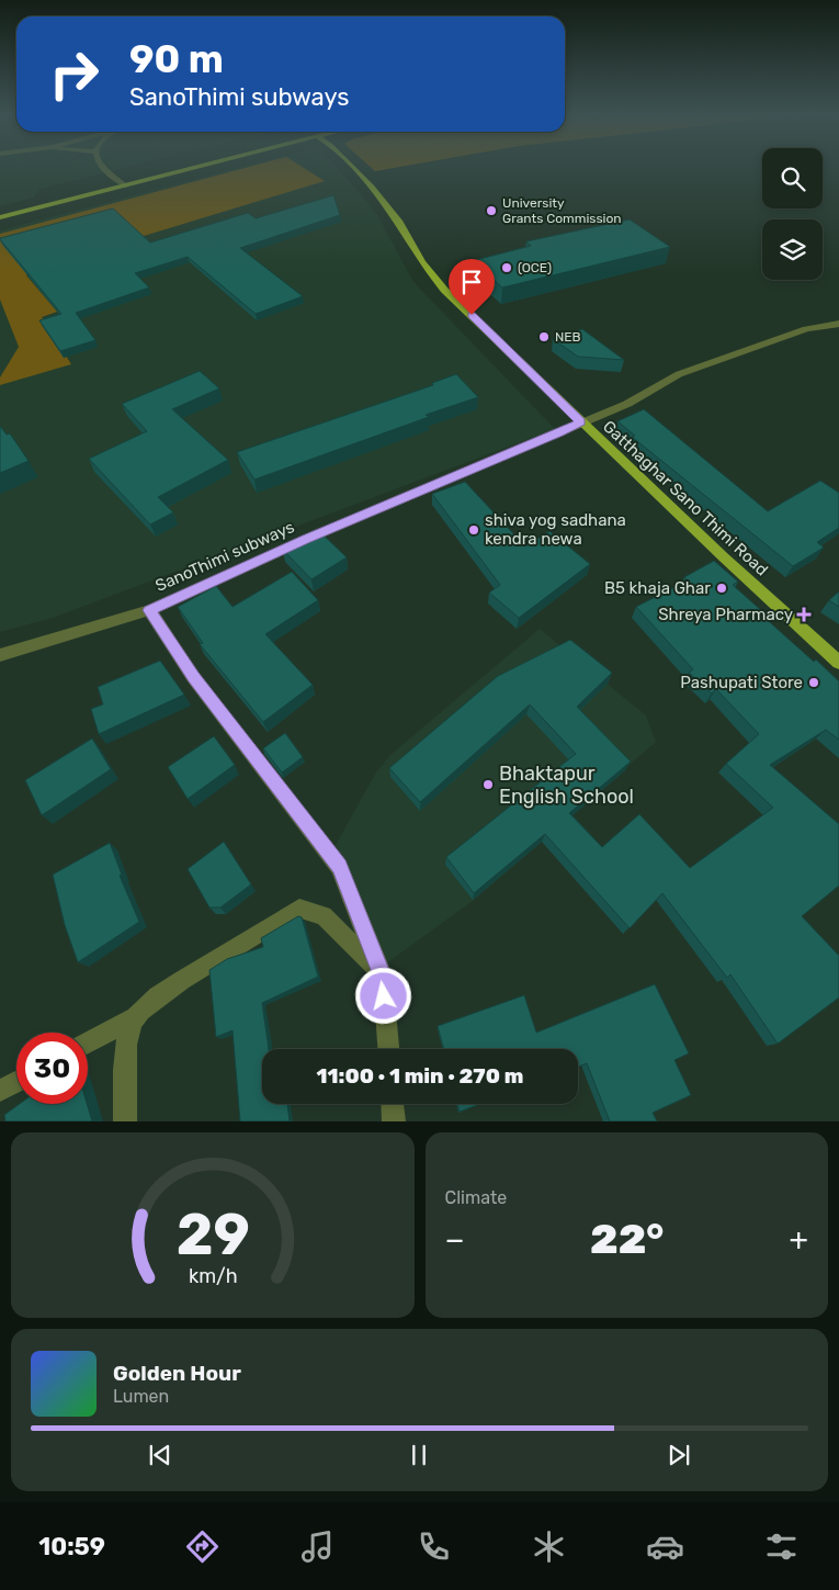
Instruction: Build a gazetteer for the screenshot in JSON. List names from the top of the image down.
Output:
{
  "streets": {
    "main road": ["Gatthaghar Sano Thimi Road"],
    "street": ["SanoThimi subways"]
  },
  "crossings": [
    ["Gatthaghar Sano Thimi Road", "SanoThimi subways"]
  ],
  "places": {
    "other": [
      "University Grants Commission",
      "(OCE)",
      "NEB",
      "shiva yog sadhana kendra newa",
      "B5 khaja Ghar",
      "Pashupati Store",
      "Bhaktapur English School"
    ],
    "health": ["Shreya Pharmacy"]
  },
  "page": {
    "turn": ["90 m", "SanoThimi subways"],
    "limit": "30",
    "trip": "11:00 · 1 min · 270 m",
    "tile": "Climate",
    "heat": ["−", "22°", "+"],
    "song": ["Golden Hour", "Lumen"],
    "tabs": "10:59",
    "gauge": ["29", "km/h"]
  }
}
